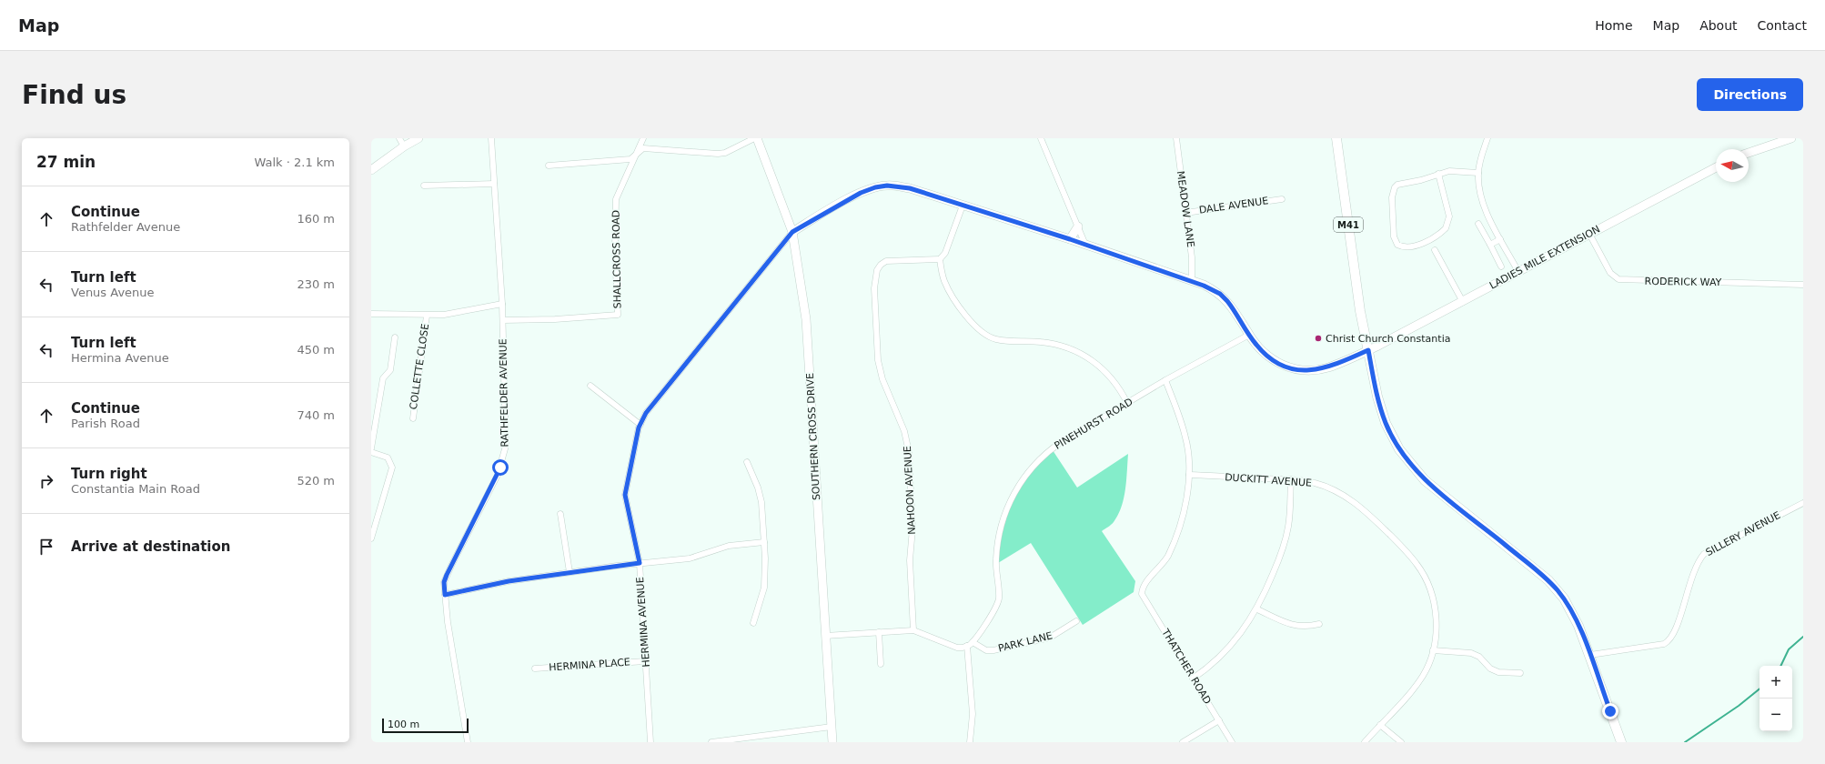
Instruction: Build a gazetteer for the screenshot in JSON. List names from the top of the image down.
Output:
{
  "streets": {
    "main road": ["M41"],
    "street": [
      "DALE AVENUE",
      "MEADOW LANE",
      "LADIES MILE EXTENSION",
      "SHALLCROSS ROAD",
      "RODERICK WAY",
      "COLLETTE CLOSE",
      "RATHFELDER AVENUE",
      "PINEHURST ROAD",
      "SOUTHERN CROSS DRIVE",
      "DUCKITT AVENUE",
      "NAHOON AVENUE",
      "SILLERY AVENUE",
      "HERMINA AVENUE",
      "PARK LANE",
      "HERMINA PLACE",
      "THATCHER ROAD"
    ]
  },
  "crossings": [
    ["DALE AVENUE", "MEADOW LANE"],
    ["MEADOW LANE", "LADIES MILE EXTENSION"],
    ["M41", "LADIES MILE EXTENSION"],
    ["M41", "SILLERY AVENUE"],
    ["LADIES MILE EXTENSION", "RODERICK WAY"],
    ["LADIES MILE EXTENSION", "PINEHURST ROAD"],
    ["LADIES MILE EXTENSION", "SOUTHERN CROSS DRIVE"],
    ["LADIES MILE EXTENSION", "HERMINA AVENUE"],
    ["SHALLCROSS ROAD", "RATHFELDER AVENUE"],
    ["PINEHURST ROAD", "PARK LANE"],
    ["SOUTHERN CROSS DRIVE", "HERMINA AVENUE"],
    ["DUCKITT AVENUE", "THATCHER ROAD"],
    ["HERMINA AVENUE", "HERMINA PLACE"]
  ],
  "places": ["Christ Church Constantia"],
  "scale_bar": "100 m",
  "north": "left",
  "page": {
    "header": "Map",
    "nav": [
      "Home",
      "Map",
      "About",
      "Contact"
    ],
    "buttons": "Directions",
    "title": "Find us",
    "heading": ["27 min", "Walk · 2.1 km"],
    "list": [
      ["Continue", "Rathfelder Avenue", "160 m"],
      ["Turn left", "Venus Avenue", "230 m"],
      ["Turn left", "Hermina Avenue", "450 m"],
      ["Continue", "Parish Road", "740 m"],
      ["Turn right", "Constantia Main Road", "520 m"],
      "Arrive at destination"
    ],
    "map_buttons": ["+", "−"],
    "scale": "100 m"
  }
}
